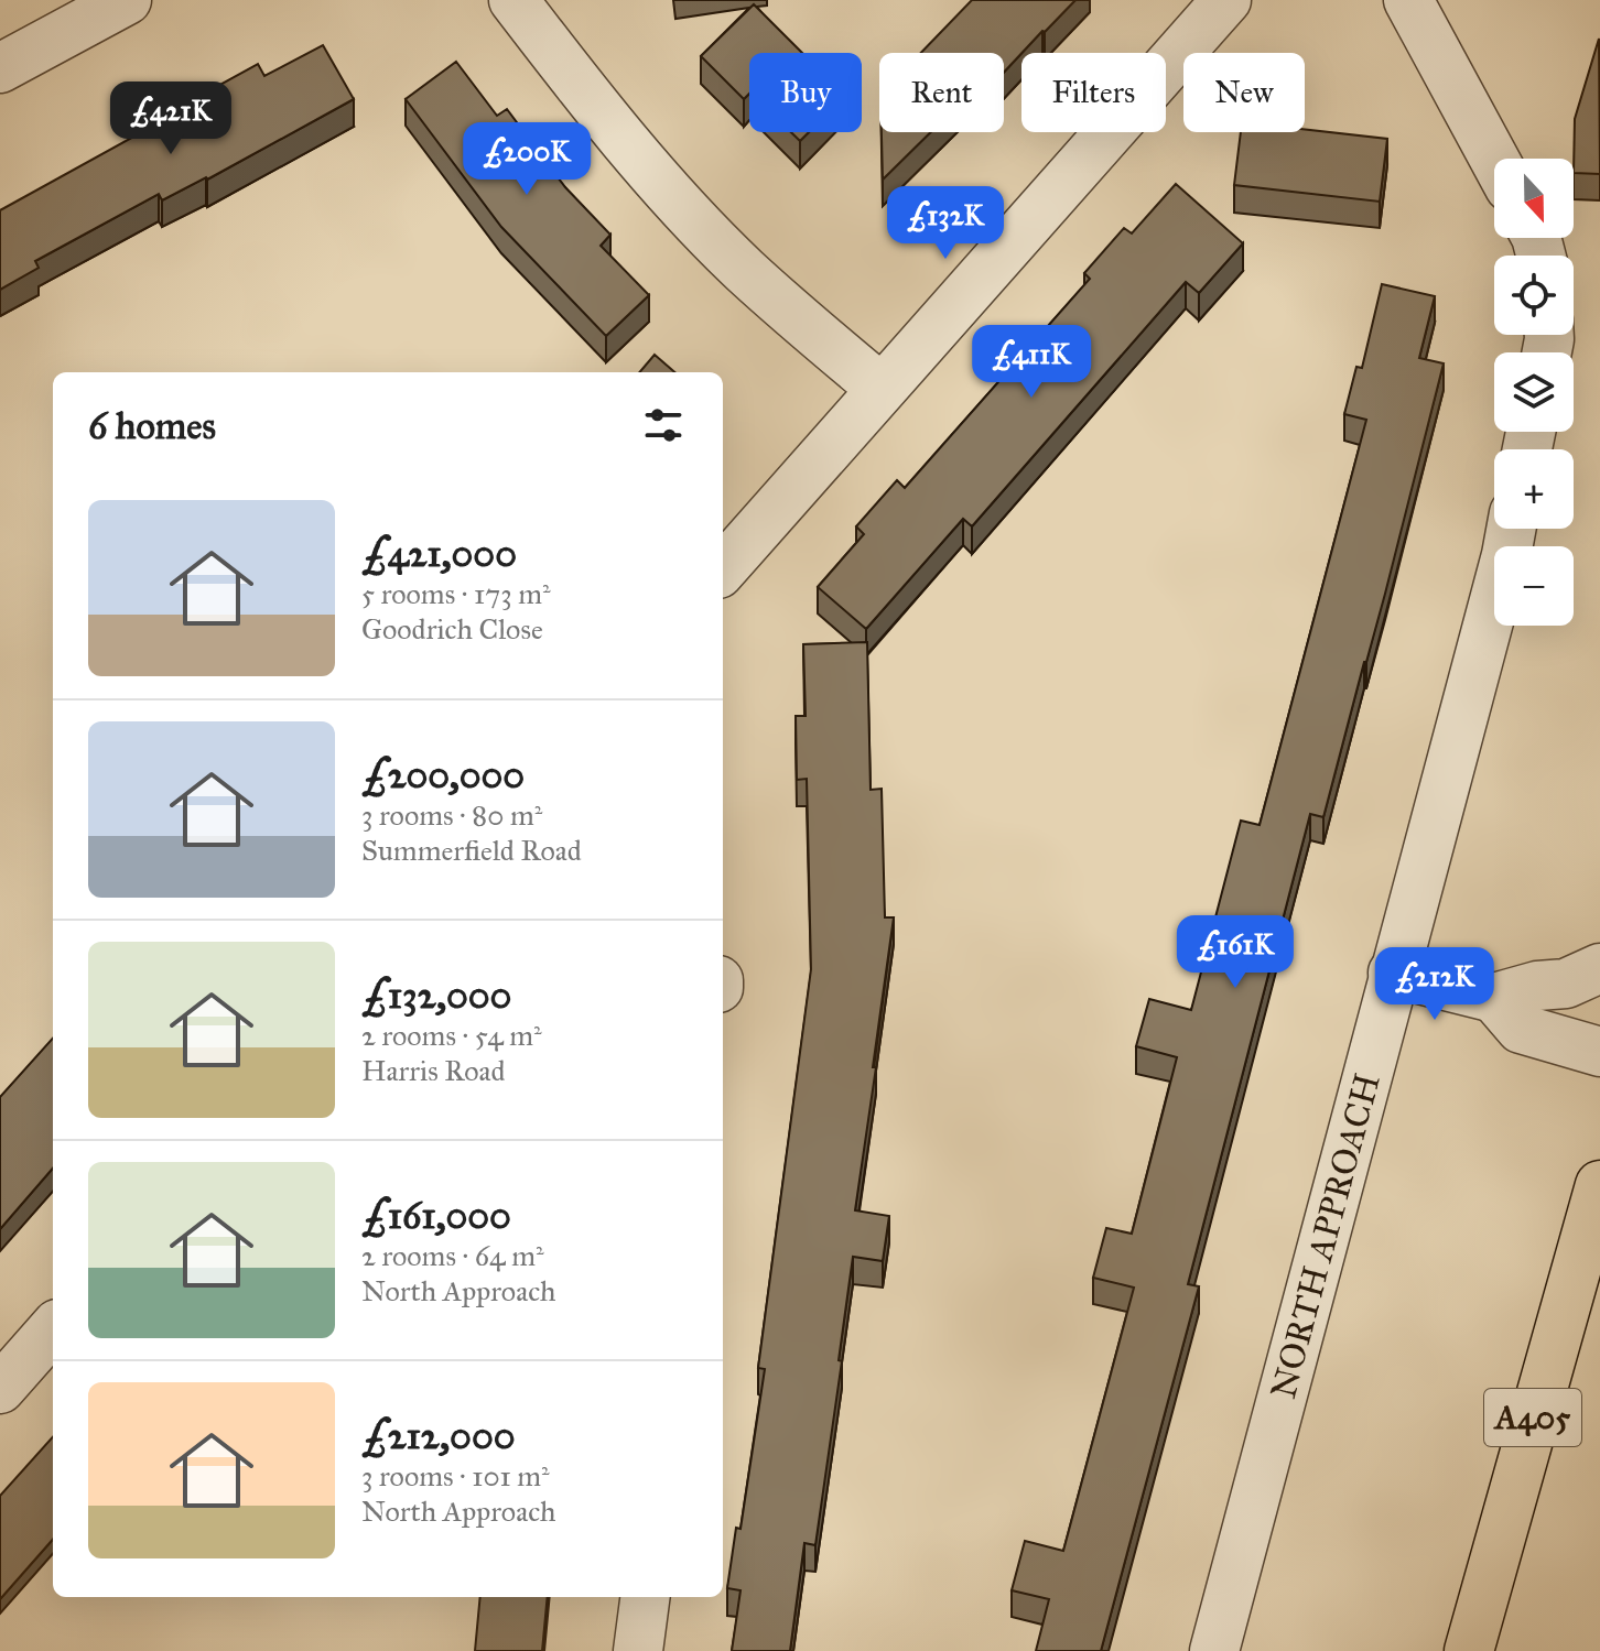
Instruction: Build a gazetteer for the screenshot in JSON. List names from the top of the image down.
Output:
{
  "streets": {
    "highway": ["A405"],
    "street": ["NORTH APPROACH"]
  },
  "north": "bottom",
  "page": {
    "chip": [
      "Buy",
      "Rent",
      "Filters",
      "New"
    ],
    "price": [
      "£421K",
      "£200K",
      "£132K",
      "£411K",
      "£161K",
      "£212K"
    ],
    "map_buttons": ["+", "−"],
    "heading": "6 homes",
    "list": [
      {
        "name": "£421,000",
        "note": "5 rooms · 173 m² · Goodrich Close"
      },
      {
        "name": "£200,000",
        "note": "3 rooms · 80 m² · Summerfield Road"
      },
      {
        "name": "£132,000",
        "note": "2 rooms · 54 m² · Harris Road"
      },
      {
        "name": "£161,000",
        "note": "2 rooms · 64 m² · North Approach"
      },
      {
        "name": "£212,000",
        "note": "3 rooms · 101 m² · North Approach"
      }
    ]
  }
}
